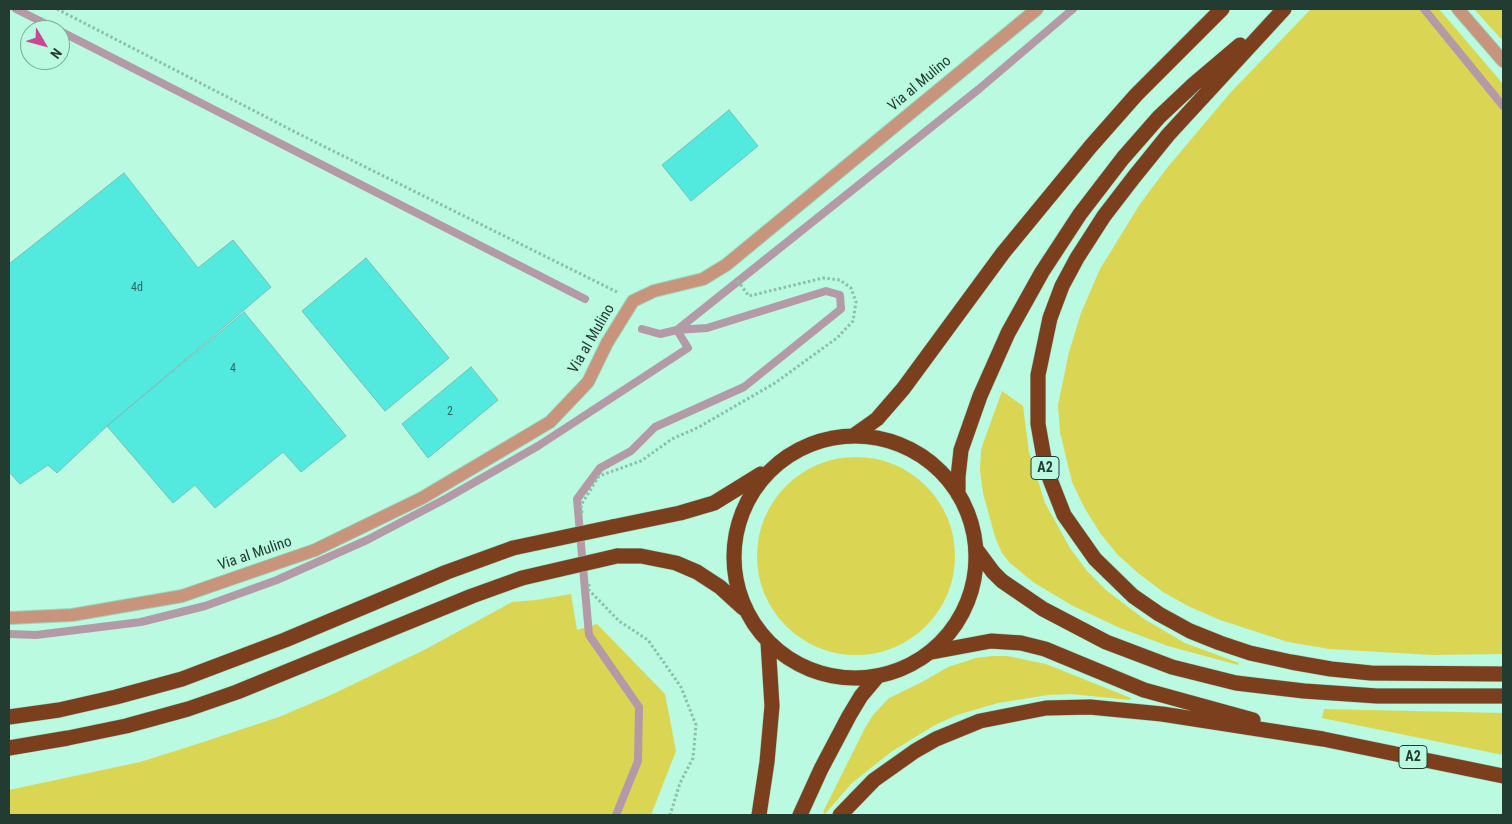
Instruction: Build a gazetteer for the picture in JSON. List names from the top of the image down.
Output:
{
  "streets": {
    "highway": ["A2"],
    "street": ["Via al Mulino"]
  },
  "house_numbers": ["4d", "4", "2"],
  "north": "bottom right"
}
